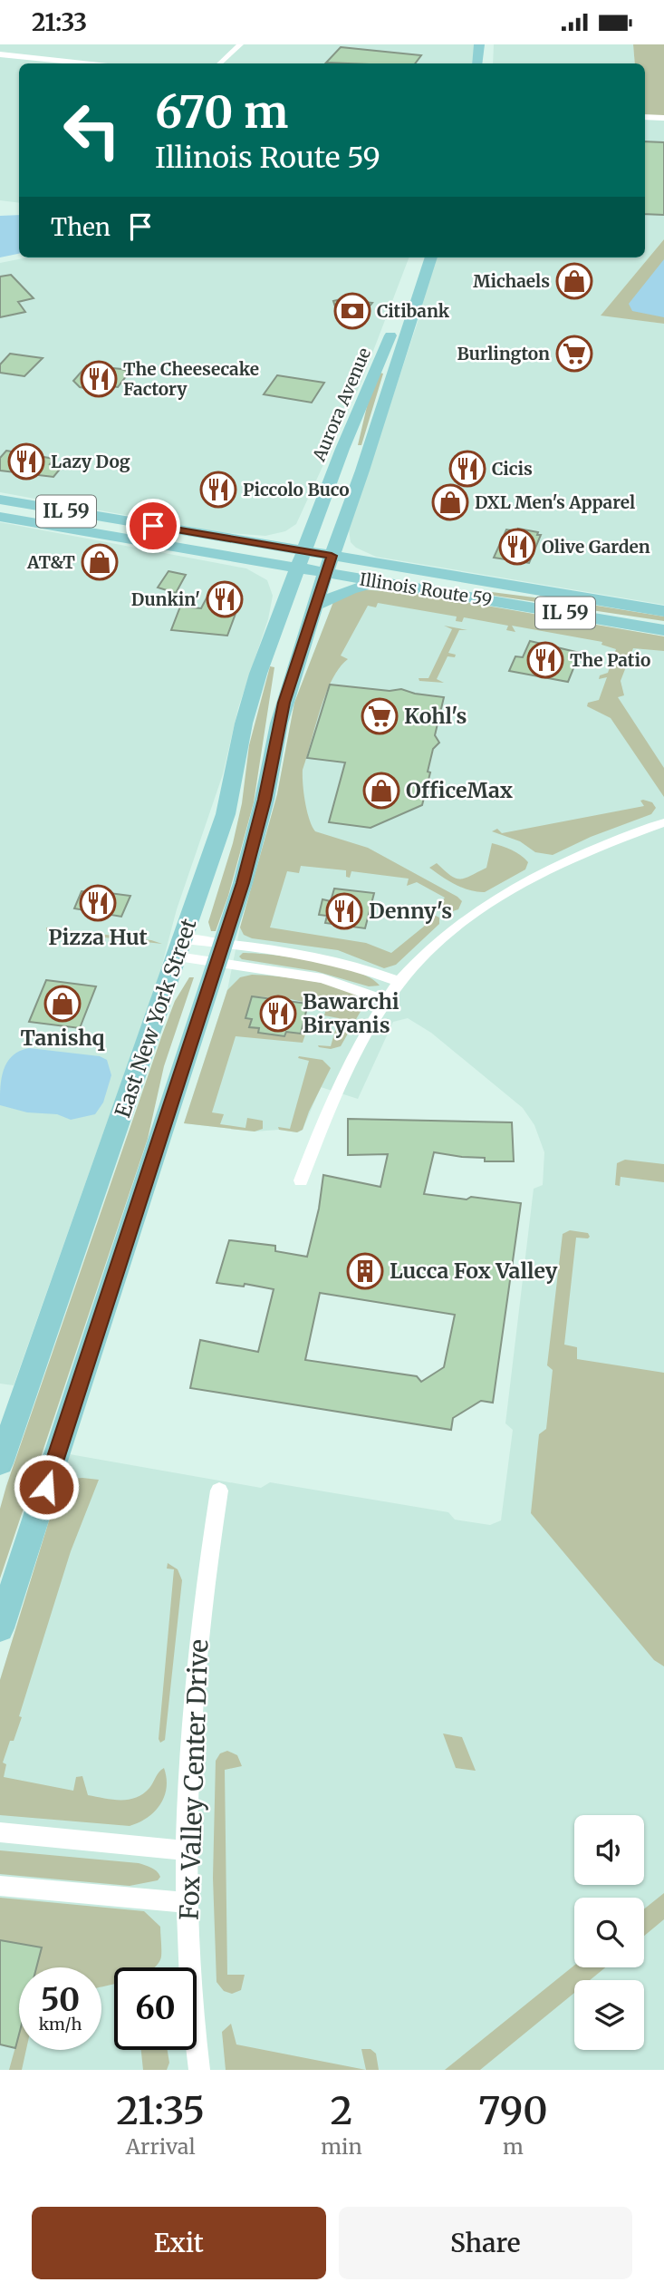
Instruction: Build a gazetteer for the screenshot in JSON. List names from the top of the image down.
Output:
{
  "streets": {
    "main road": [
      "Aurora Avenue",
      "IL 59",
      "Illinois Route 59",
      "East New York Street"
    ],
    "street": ["Fox Valley Center Drive"]
  },
  "crossings": [
    ["Aurora Avenue", "Illinois Route 59"],
    ["Aurora Avenue", "East New York Street"],
    ["IL 59", "Illinois Route 59"],
    ["Illinois Route 59", "East New York Street"]
  ],
  "places": {
    "shop": [
      "Michaels",
      "DXL Men's Apparel",
      "AT&T",
      "OfficeMax",
      "Tanishq"
    ],
    "bank": ["Citibank"],
    "supermarket": ["Burlington", "Kohl's"],
    "restaurant": [
      "The Cheesecake Factory",
      "Lazy Dog",
      "Cicis",
      "Piccolo Buco",
      "Olive Garden",
      "Dunkin'",
      "The Patio",
      "Pizza Hut",
      "Denny's",
      "Bawarchi Biryanis"
    ],
    "building": ["Lucca Fox Valley"]
  },
  "page": {
    "status": "21:33",
    "turn": ["670 m", "Illinois Route 59"],
    "then": "Then",
    "speed": "50 km/h",
    "limit": "60",
    "eta": [
      "21:35",
      "Arrival",
      "2",
      "min",
      "790",
      "m"
    ],
    "buttons": ["Exit", "Share"]
  }
}
